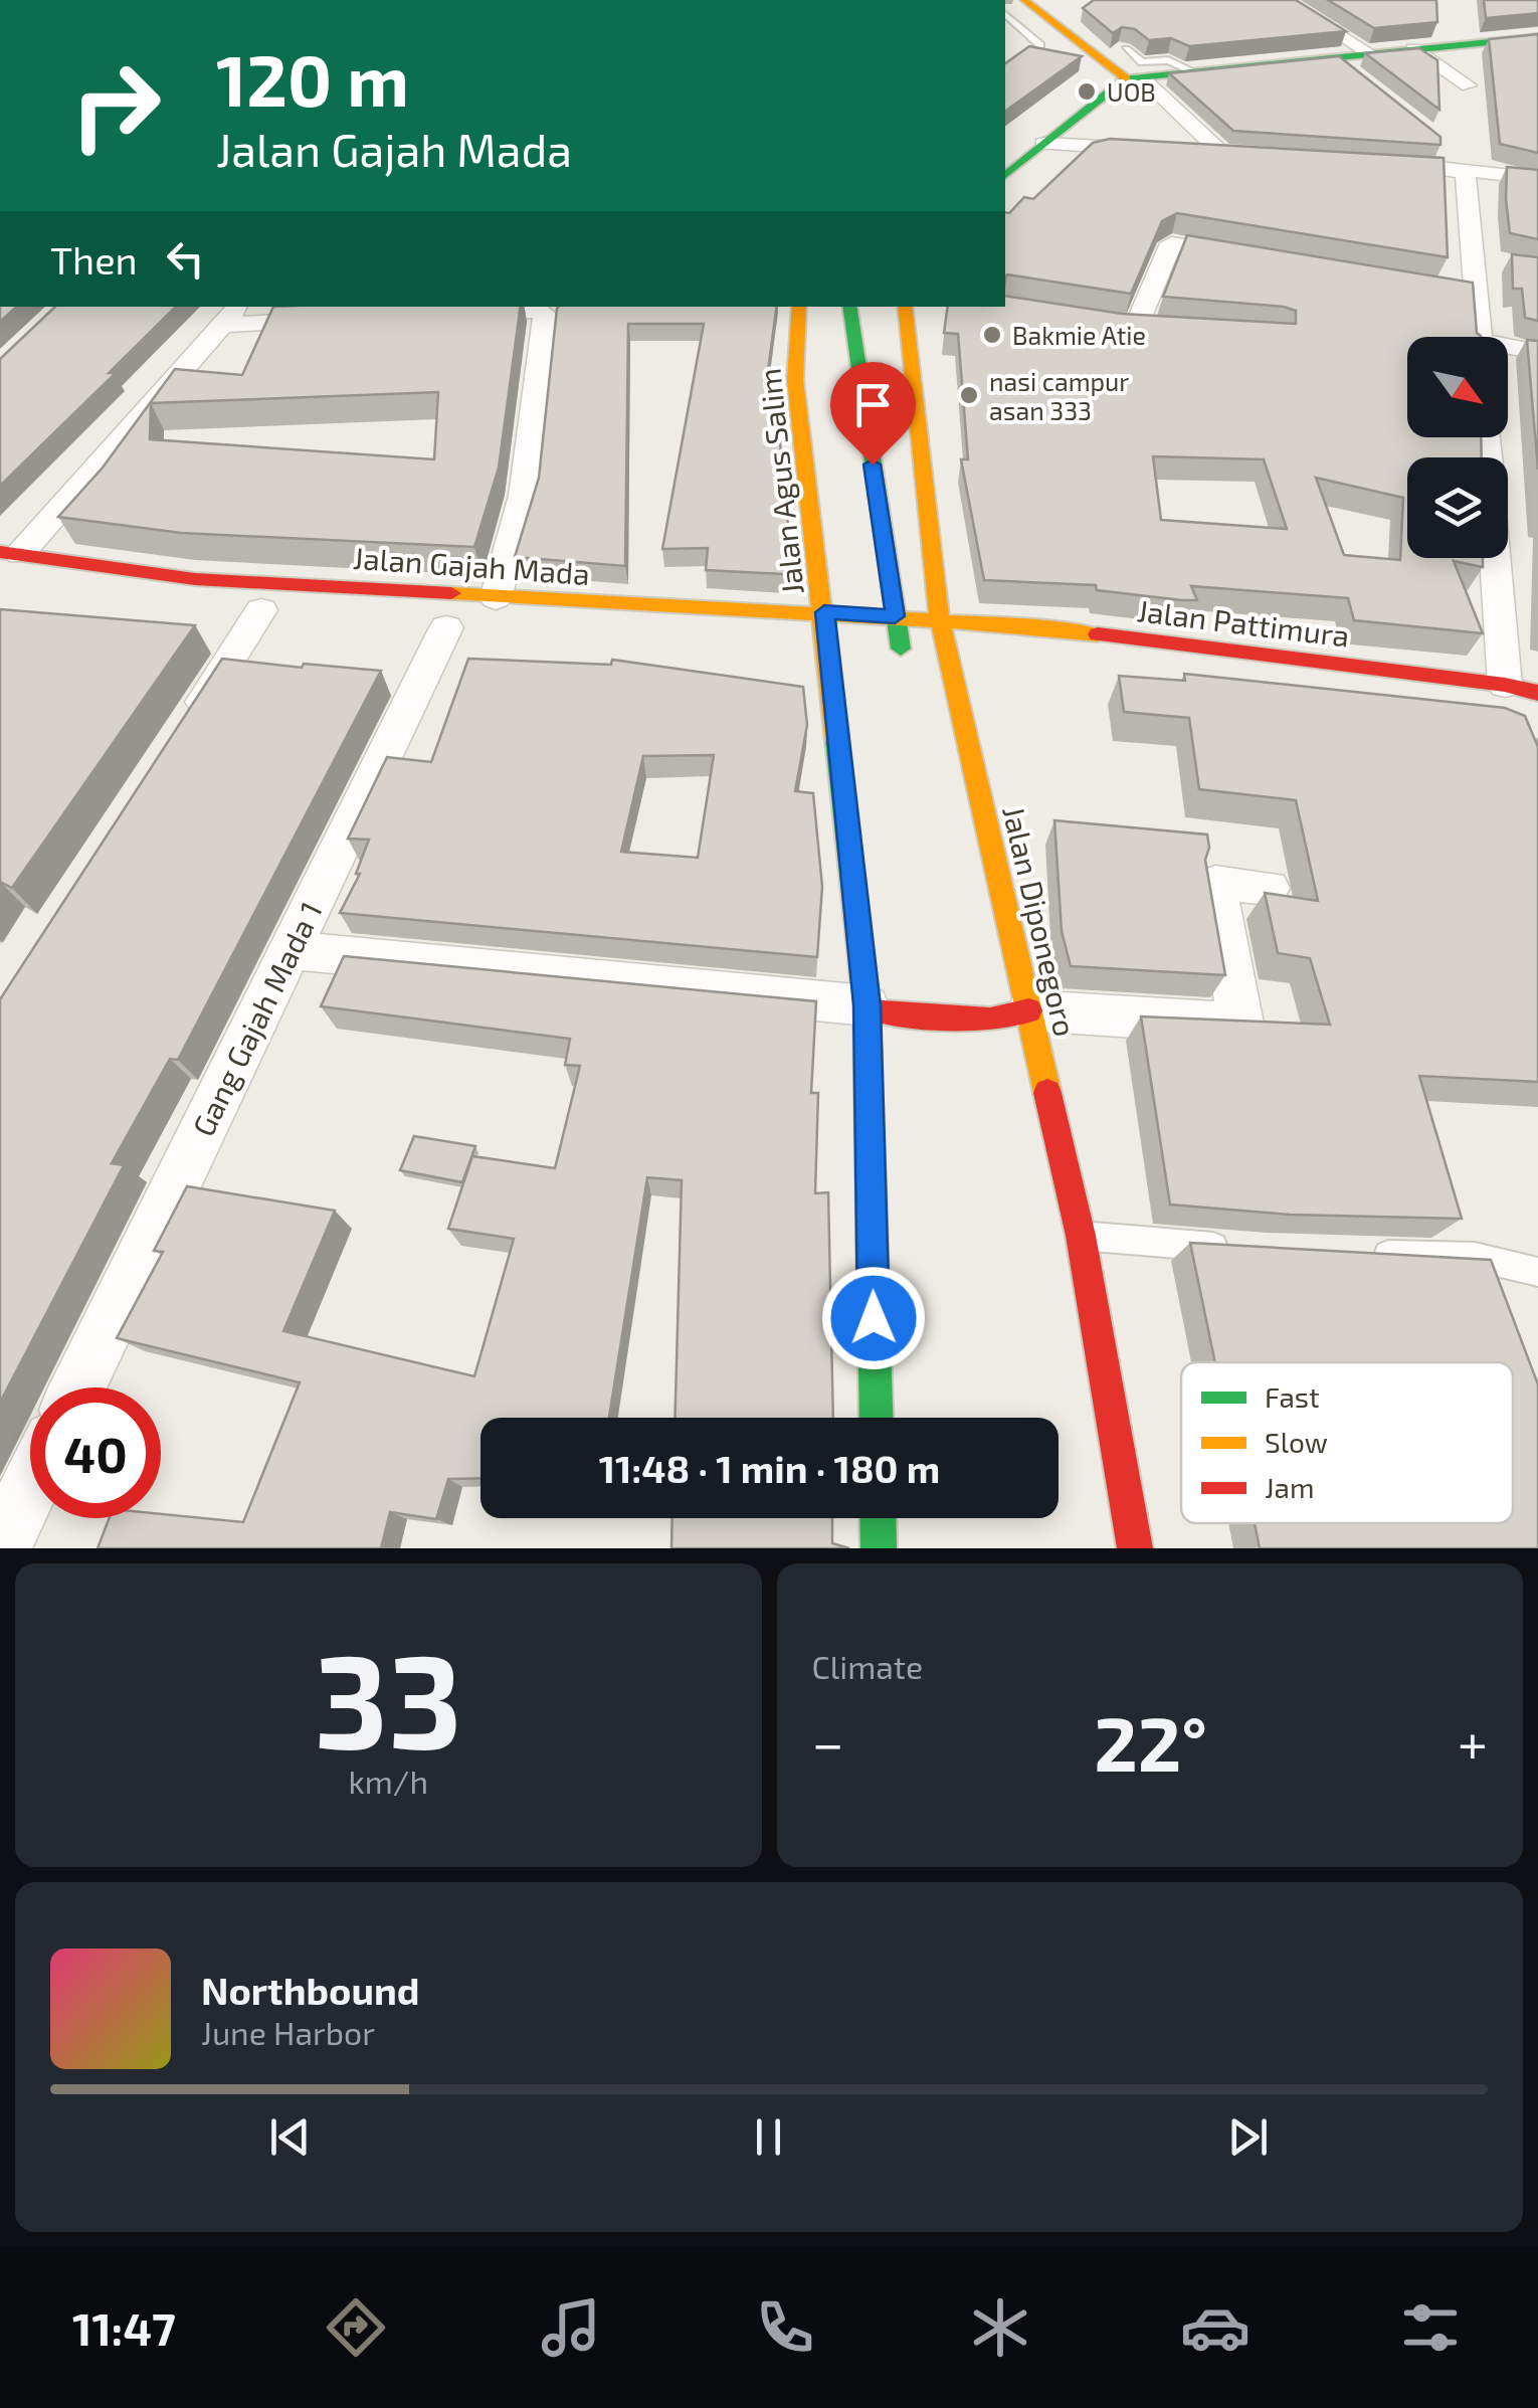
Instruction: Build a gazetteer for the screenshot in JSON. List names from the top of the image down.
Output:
{
  "streets": {
    "street": [
      "Jalan Agus Salim",
      "Jalan Gajah Mada",
      "Jalan Pattimura",
      "Jalan Diponegoro",
      "Gang Gajah Mada 1"
    ]
  },
  "crossings": [
    ["Jalan Agus Salim", "Jalan Gajah Mada"],
    ["Jalan Gajah Mada", "Jalan Pattimura"],
    ["Jalan Gajah Mada", "Jalan Diponegoro"],
    ["Jalan Pattimura", "Jalan Diponegoro"]
  ],
  "places": ["UOB", "Bakmie Atie", "nasi campur asan 333"],
  "legend": ["Fast", "Slow", "Jam"],
  "north": "bottom right",
  "page": {
    "turn": ["120 m", "Jalan Gajah Mada"],
    "then": "Then",
    "limit": "40",
    "trip": "11:48 · 1 min · 180 m",
    "tile": [
      ["33", "km/h"],
      "Climate"
    ],
    "heat": ["−", "22°", "+"],
    "song": ["Northbound", "June Harbor"],
    "tabs": "11:47"
  }
}
